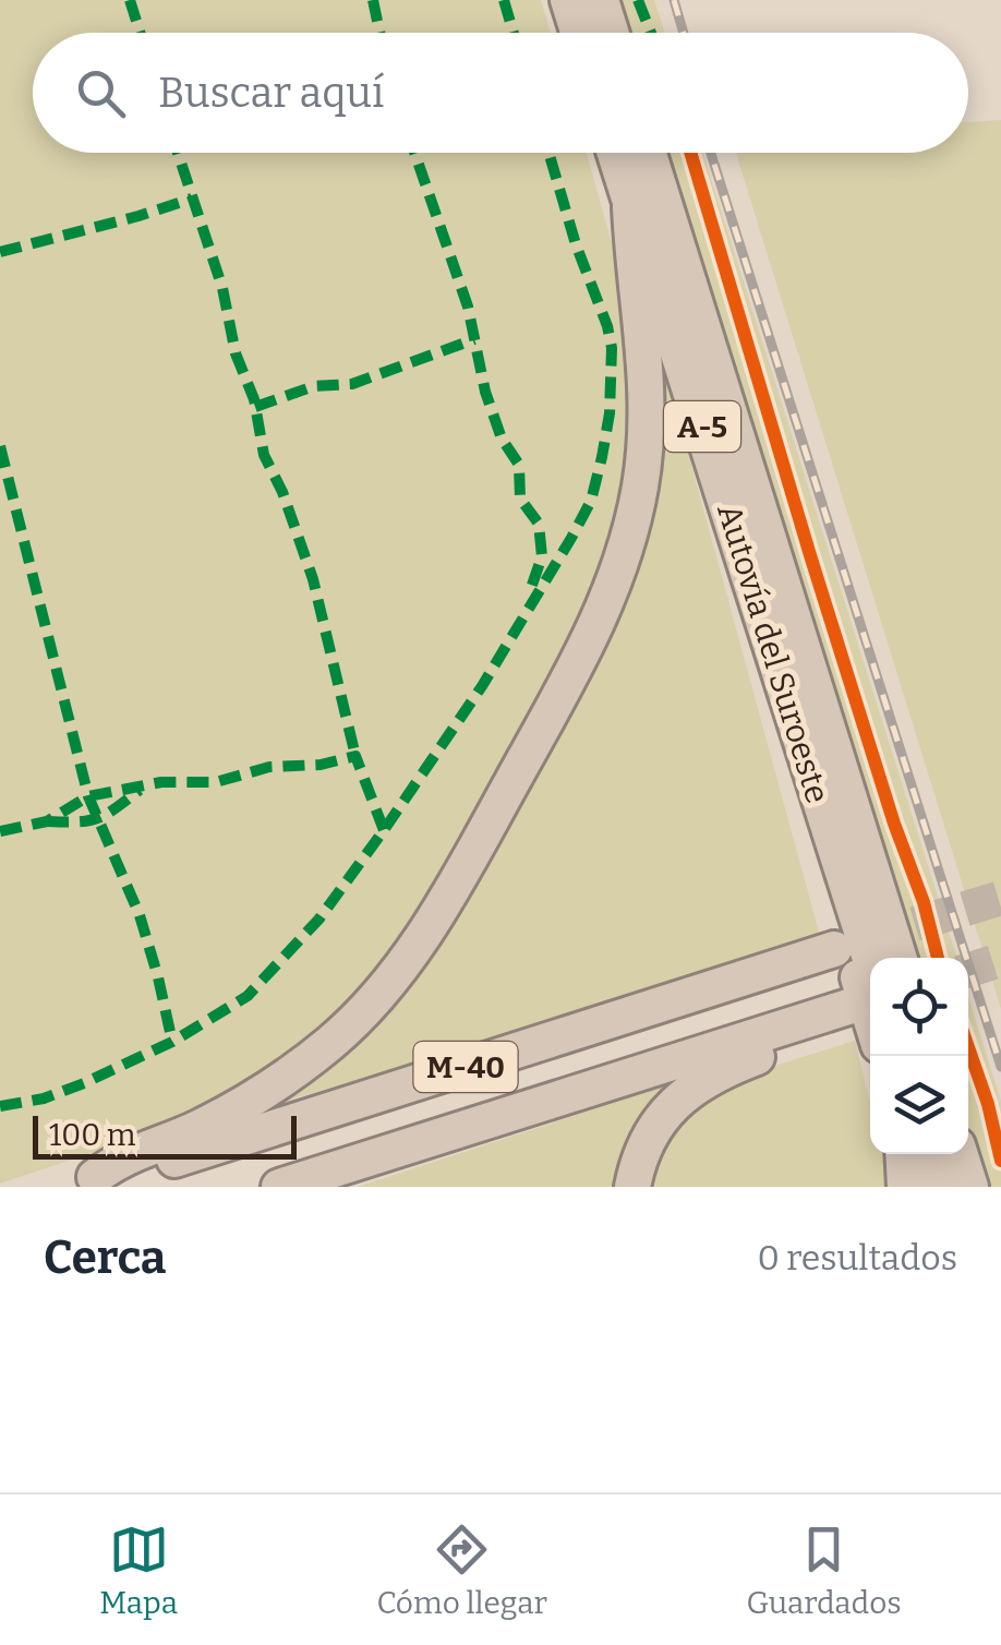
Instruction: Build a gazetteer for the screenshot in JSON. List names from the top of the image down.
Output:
{
  "streets": {
    "highway": ["A-5", "Autovía del Suroeste", "M-40"]
  },
  "crossings": [
    ["Autovía del Suroeste", "M-40"]
  ],
  "scale_bar": "100 m",
  "page": {
    "search": "Buscar aquí",
    "scale": "100 m",
    "heading": ["Cerca", "0 resultados"],
    "nav": ["Mapa", "Cómo llegar", "Guardados"]
  }
}
